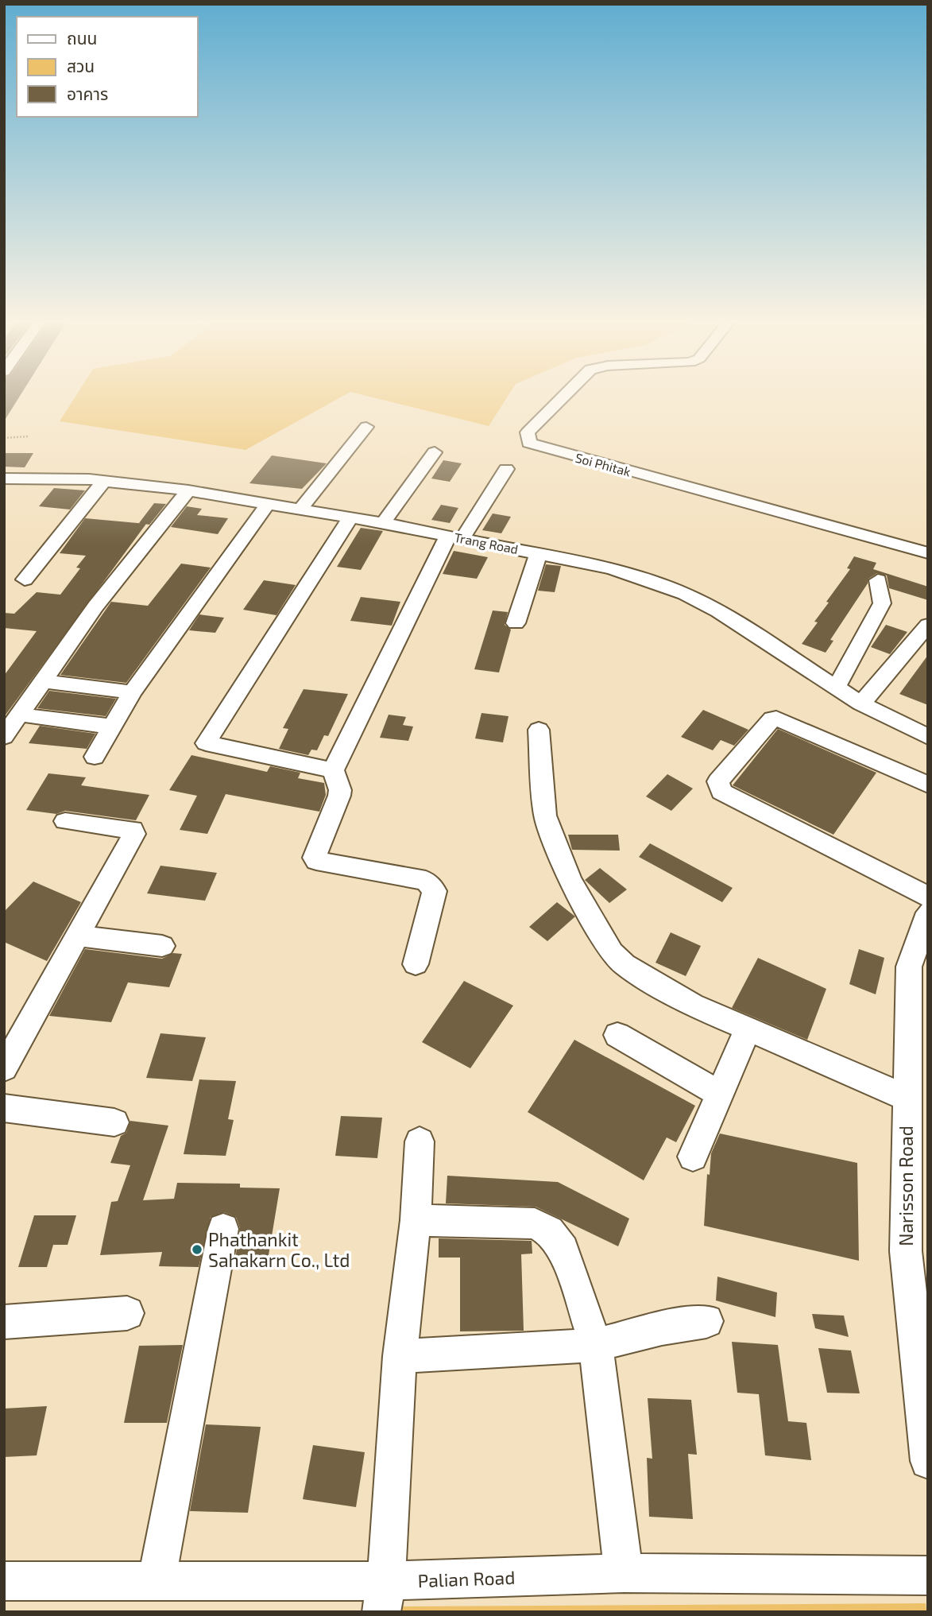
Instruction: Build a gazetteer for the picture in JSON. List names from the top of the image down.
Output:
{
  "streets": {
    "street": [
      "Soi Phitak",
      "Trang Road",
      "Narisson Road",
      "Palian Road"
    ]
  },
  "places": ["Phathankit Sahakarn Co., Ltd"],
  "legend": ["ถนน", "สวน", "อาคาร"]
}
